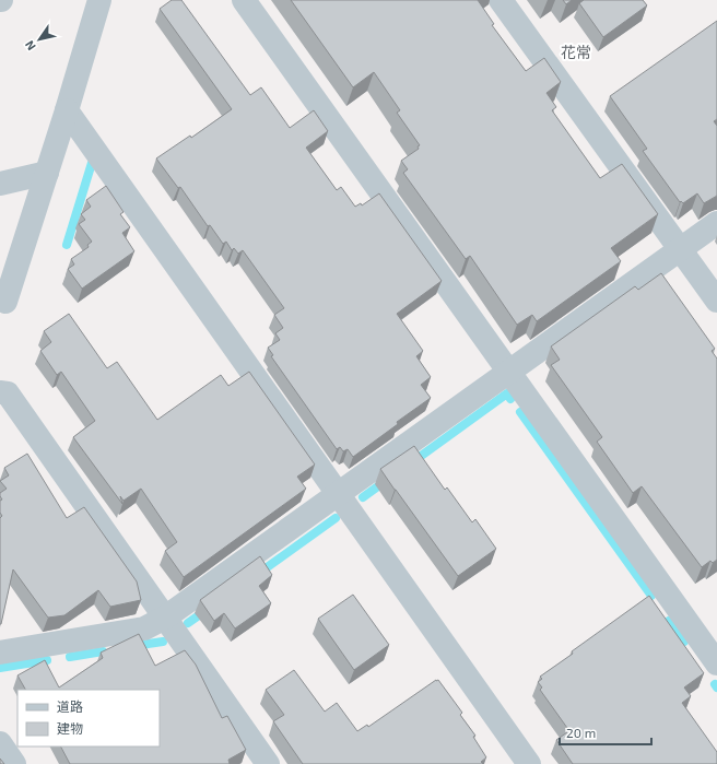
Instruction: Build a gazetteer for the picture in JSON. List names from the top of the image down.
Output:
{
  "districts": ["花常"],
  "legend": ["道路", "建物"],
  "scale_bar": "20 m",
  "north": "bottom left"
}
